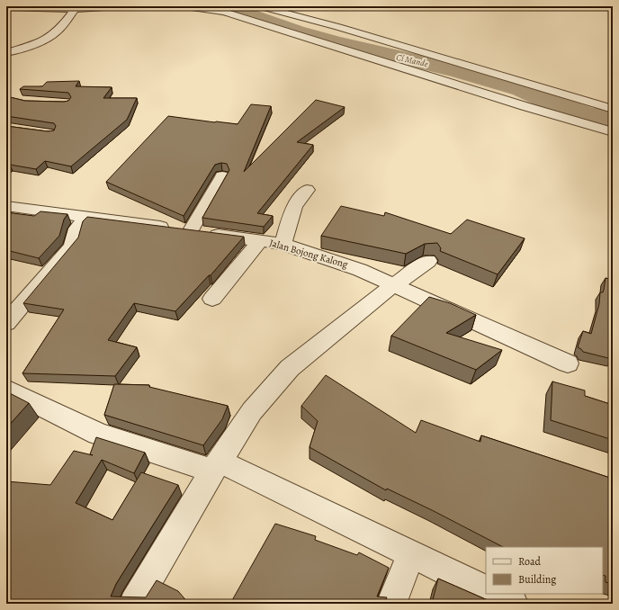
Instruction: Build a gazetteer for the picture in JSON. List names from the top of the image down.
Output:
{
  "streets": {
    "street": ["Jalan Bojong Kalong"]
  },
  "water": ["Ci Mande"],
  "legend": ["Road", "Building"]
}
